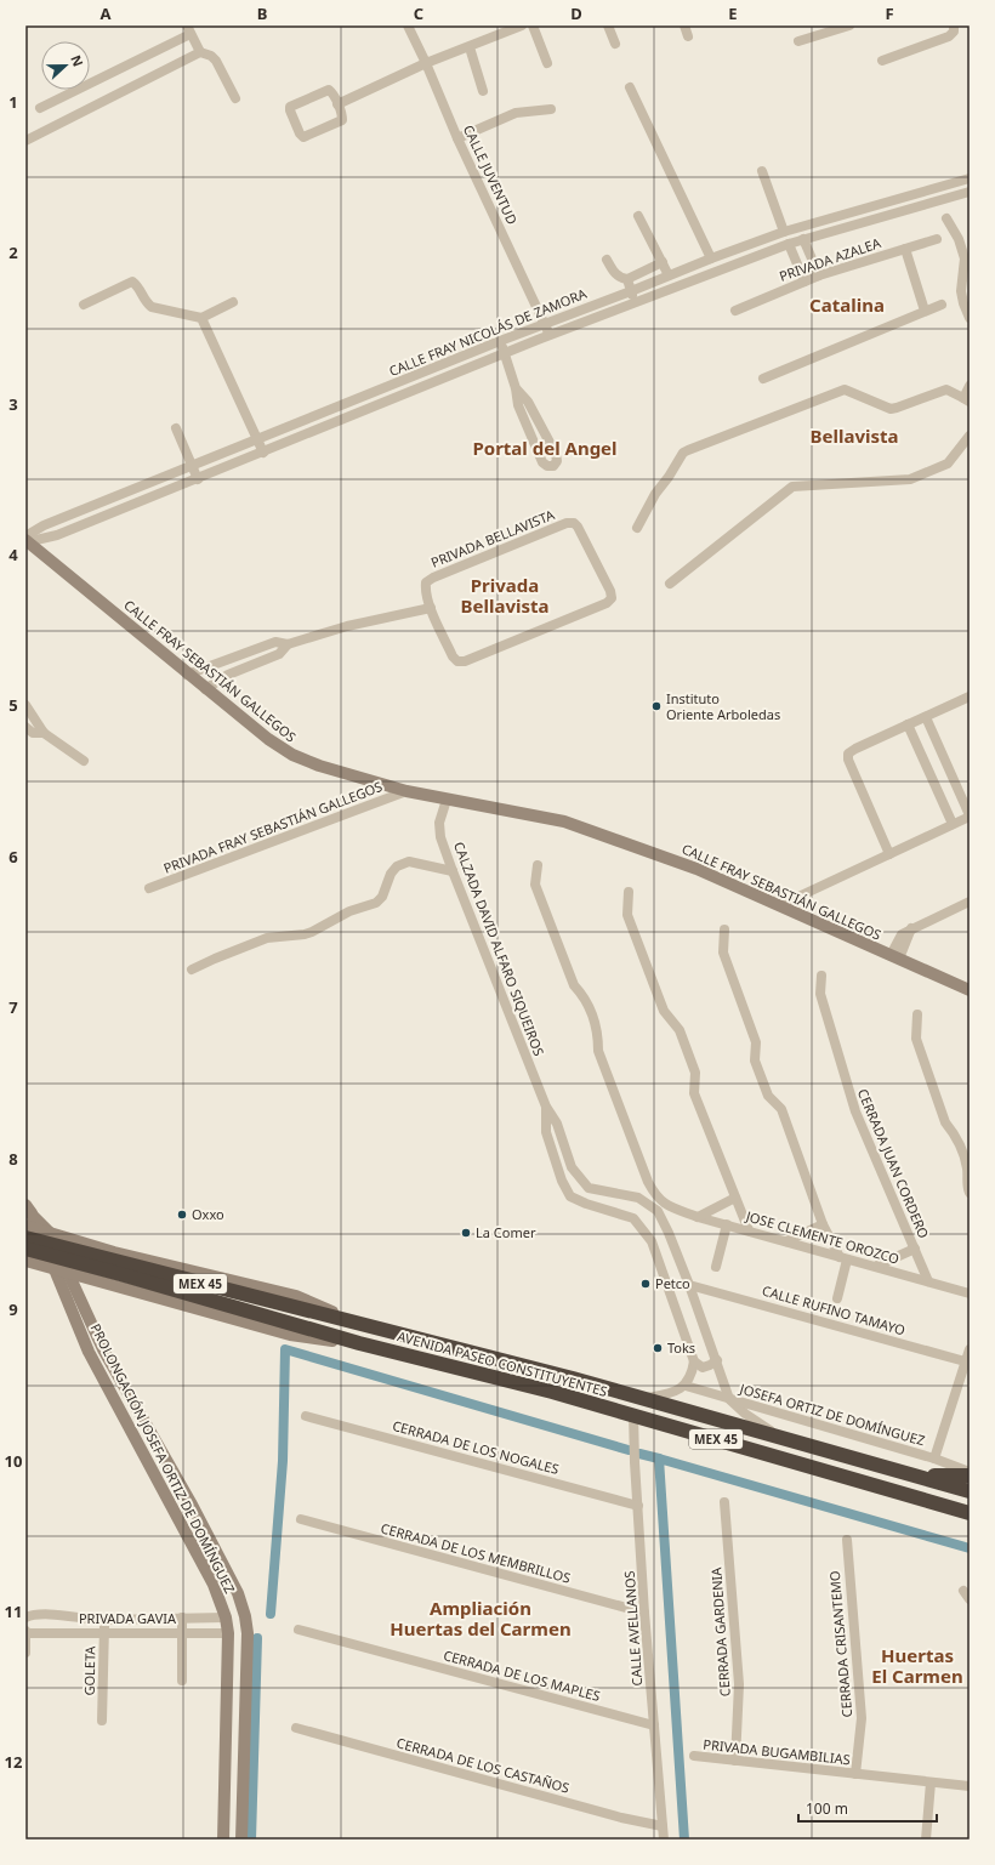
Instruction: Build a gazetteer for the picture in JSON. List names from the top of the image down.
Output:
{
  "streets": {
    "highway": ["MEX 45", "AVENIDA PASEO CONSTITUYENTES"],
    "street": [
      "CALLE JUVENTUD",
      "PRIVADA AZALEA",
      "CALLE FRAY NICOLÁS DE ZAMORA",
      "PRIVADA BELLAVISTA",
      "CALLE FRAY SEBASTIÁN GALLEGOS",
      "PRIVADA FRAY SEBASTIÁN GALLEGOS",
      "CALZADA DAVID ALFARO SIQUEIROS",
      "CERRADA JUAN CORDERO",
      "JOSE CLEMENTE OROZCO",
      "CALLE RUFINO TAMAYO",
      "JOSEFA ORTIZ DE DOMÍNGUEZ",
      "CERRADA DE LOS NOGALES",
      "PROLONGACIÓN JOSEFA ORTIZ DE DOMÍNGUEZ",
      "CERRADA DE LOS MEMBRILLOS",
      "PRIVADA GAVIA",
      "CALLE AVELLANOS",
      "CERRADA GARDENIA",
      "CERRADA CRISANTEMO",
      "GOLETA",
      "CERRADA DE LOS MAPLES",
      "PRIVADA BUGAMBILIAS",
      "CERRADA DE LOS CASTAÑOS"
    ]
  },
  "crossings": [
    ["CALLE JUVENTUD", "CALLE FRAY NICOLÁS DE ZAMORA"],
    ["CALLE FRAY NICOLÁS DE ZAMORA", "CALLE FRAY SEBASTIÁN GALLEGOS"],
    ["CALLE FRAY SEBASTIÁN GALLEGOS", "PRIVADA FRAY SEBASTIÁN GALLEGOS"],
    ["CALLE FRAY SEBASTIÁN GALLEGOS", "CALZADA DAVID ALFARO SIQUEIROS"],
    ["CALZADA DAVID ALFARO SIQUEIROS", "CALLE RUFINO TAMAYO"],
    ["CALZADA DAVID ALFARO SIQUEIROS", "JOSEFA ORTIZ DE DOMÍNGUEZ"],
    ["CERRADA JUAN CORDERO", "JOSE CLEMENTE OROZCO"],
    ["AVENIDA PASEO CONSTITUYENTES", "PROLONGACIÓN JOSEFA ORTIZ DE DOMÍNGUEZ"],
    ["AVENIDA PASEO CONSTITUYENTES", "CALLE AVELLANOS"],
    ["CERRADA DE LOS NOGALES", "CALLE AVELLANOS"],
    ["PROLONGACIÓN JOSEFA ORTIZ DE DOMÍNGUEZ", "PRIVADA GAVIA"],
    ["CERRADA DE LOS MEMBRILLOS", "CALLE AVELLANOS"],
    ["PRIVADA GAVIA", "GOLETA"],
    ["CALLE AVELLANOS", "CERRADA DE LOS MAPLES"],
    ["CALLE AVELLANOS", "CERRADA DE LOS CASTAÑOS"],
    ["CERRADA GARDENIA", "PRIVADA BUGAMBILIAS"],
    ["CERRADA CRISANTEMO", "PRIVADA BUGAMBILIAS"]
  ],
  "districts": [
    "Catalina",
    "Bellavista",
    "Portal del Angel",
    "Privada Bellavista",
    "Ampliación Huertas del Carmen",
    "Huertas El Carmen"
  ],
  "places": [
    "Instituto Oriente Arboledas",
    "Oxxo",
    "La Comer",
    "Petco",
    "Toks"
  ],
  "scale_bar": "100 m",
  "north": "right",
  "grid": {
    "columns": [
      "A",
      "B",
      "C",
      "D",
      "E",
      "F"
    ],
    "rows": [
      "1",
      "2",
      "3",
      "4",
      "5",
      "6",
      "7",
      "8",
      "9",
      "10",
      "11",
      "12"
    ]
  }
}
